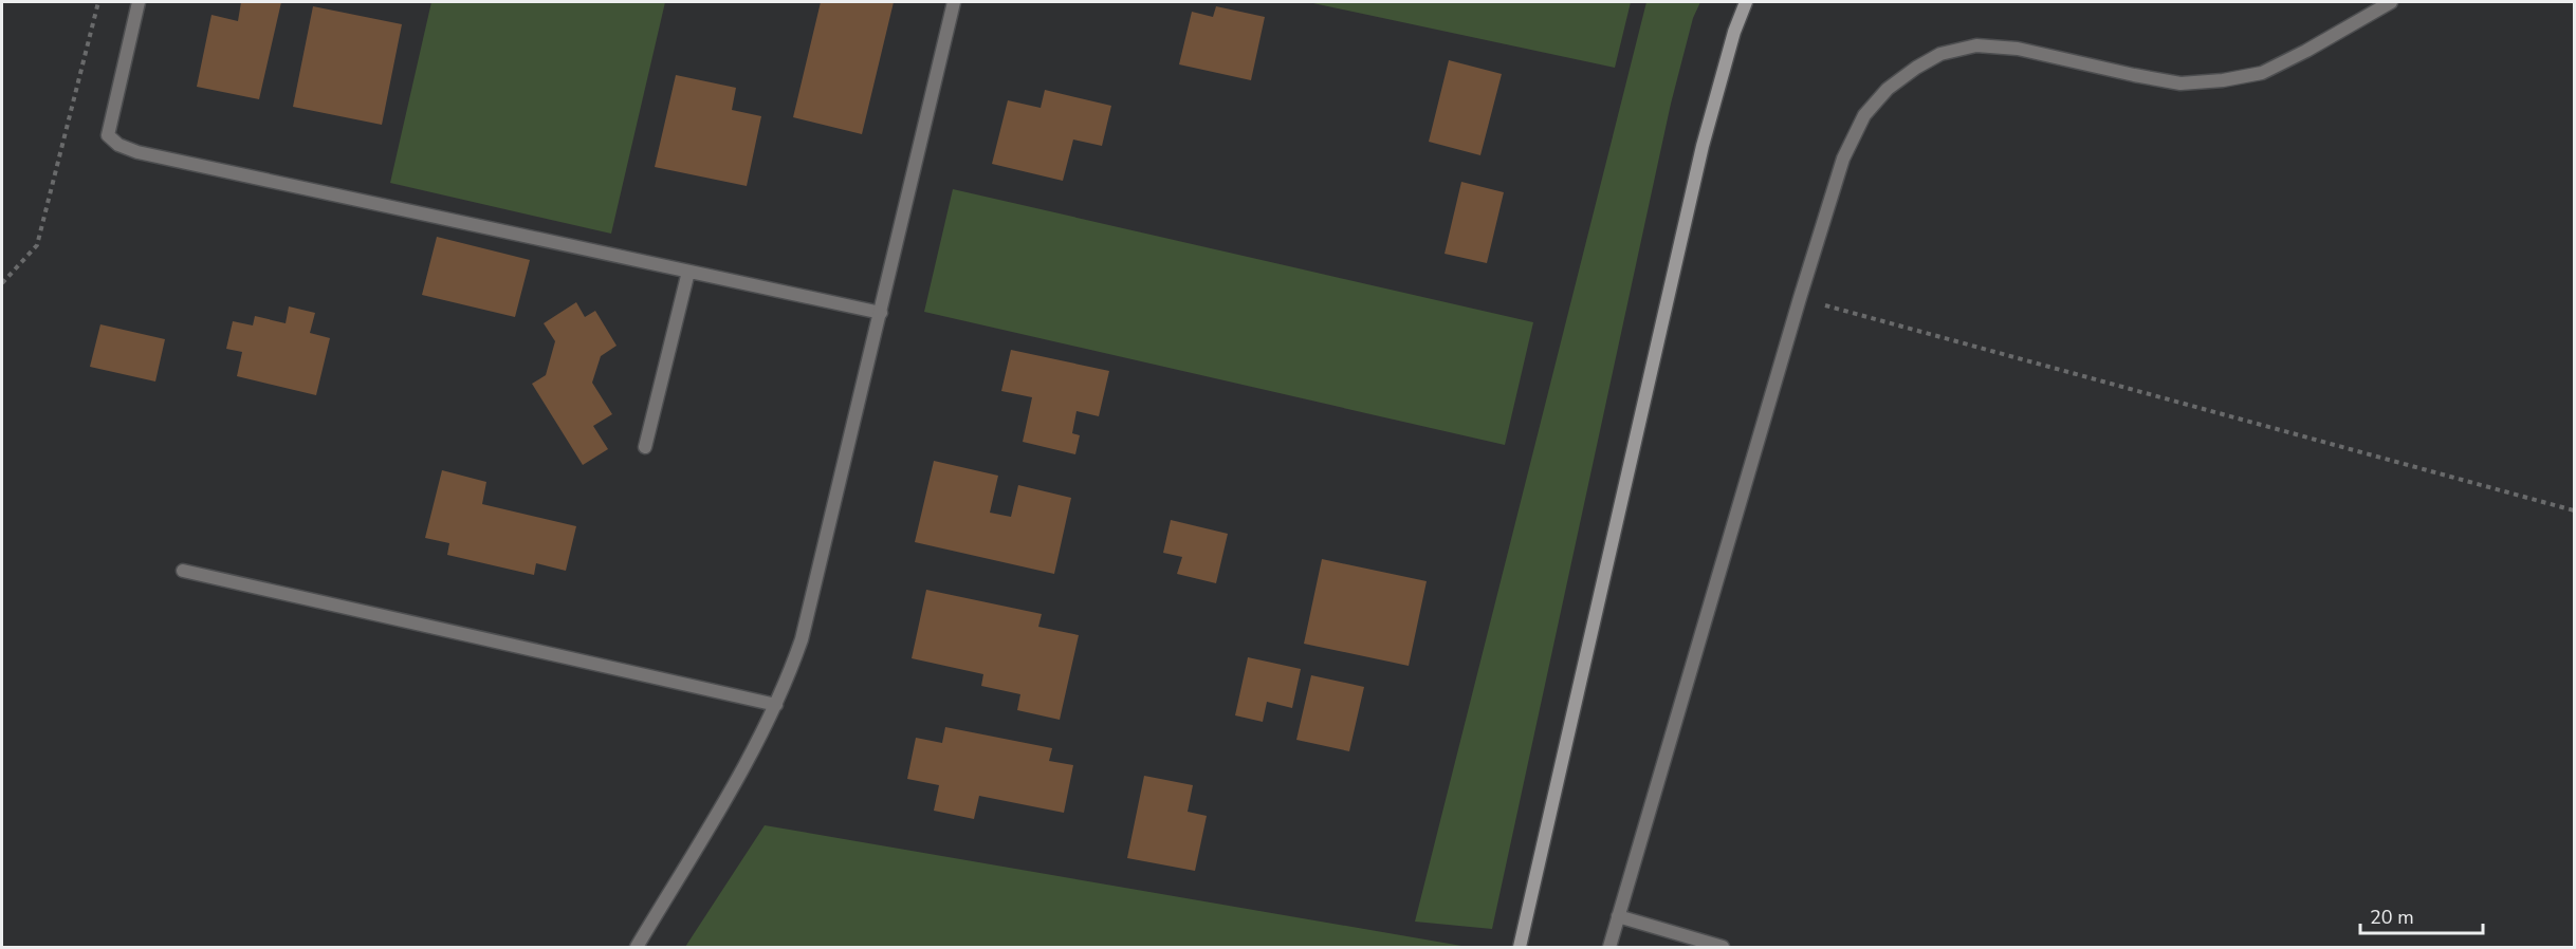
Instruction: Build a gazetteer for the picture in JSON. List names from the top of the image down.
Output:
{
  "scale_bar": "20 m"
}
